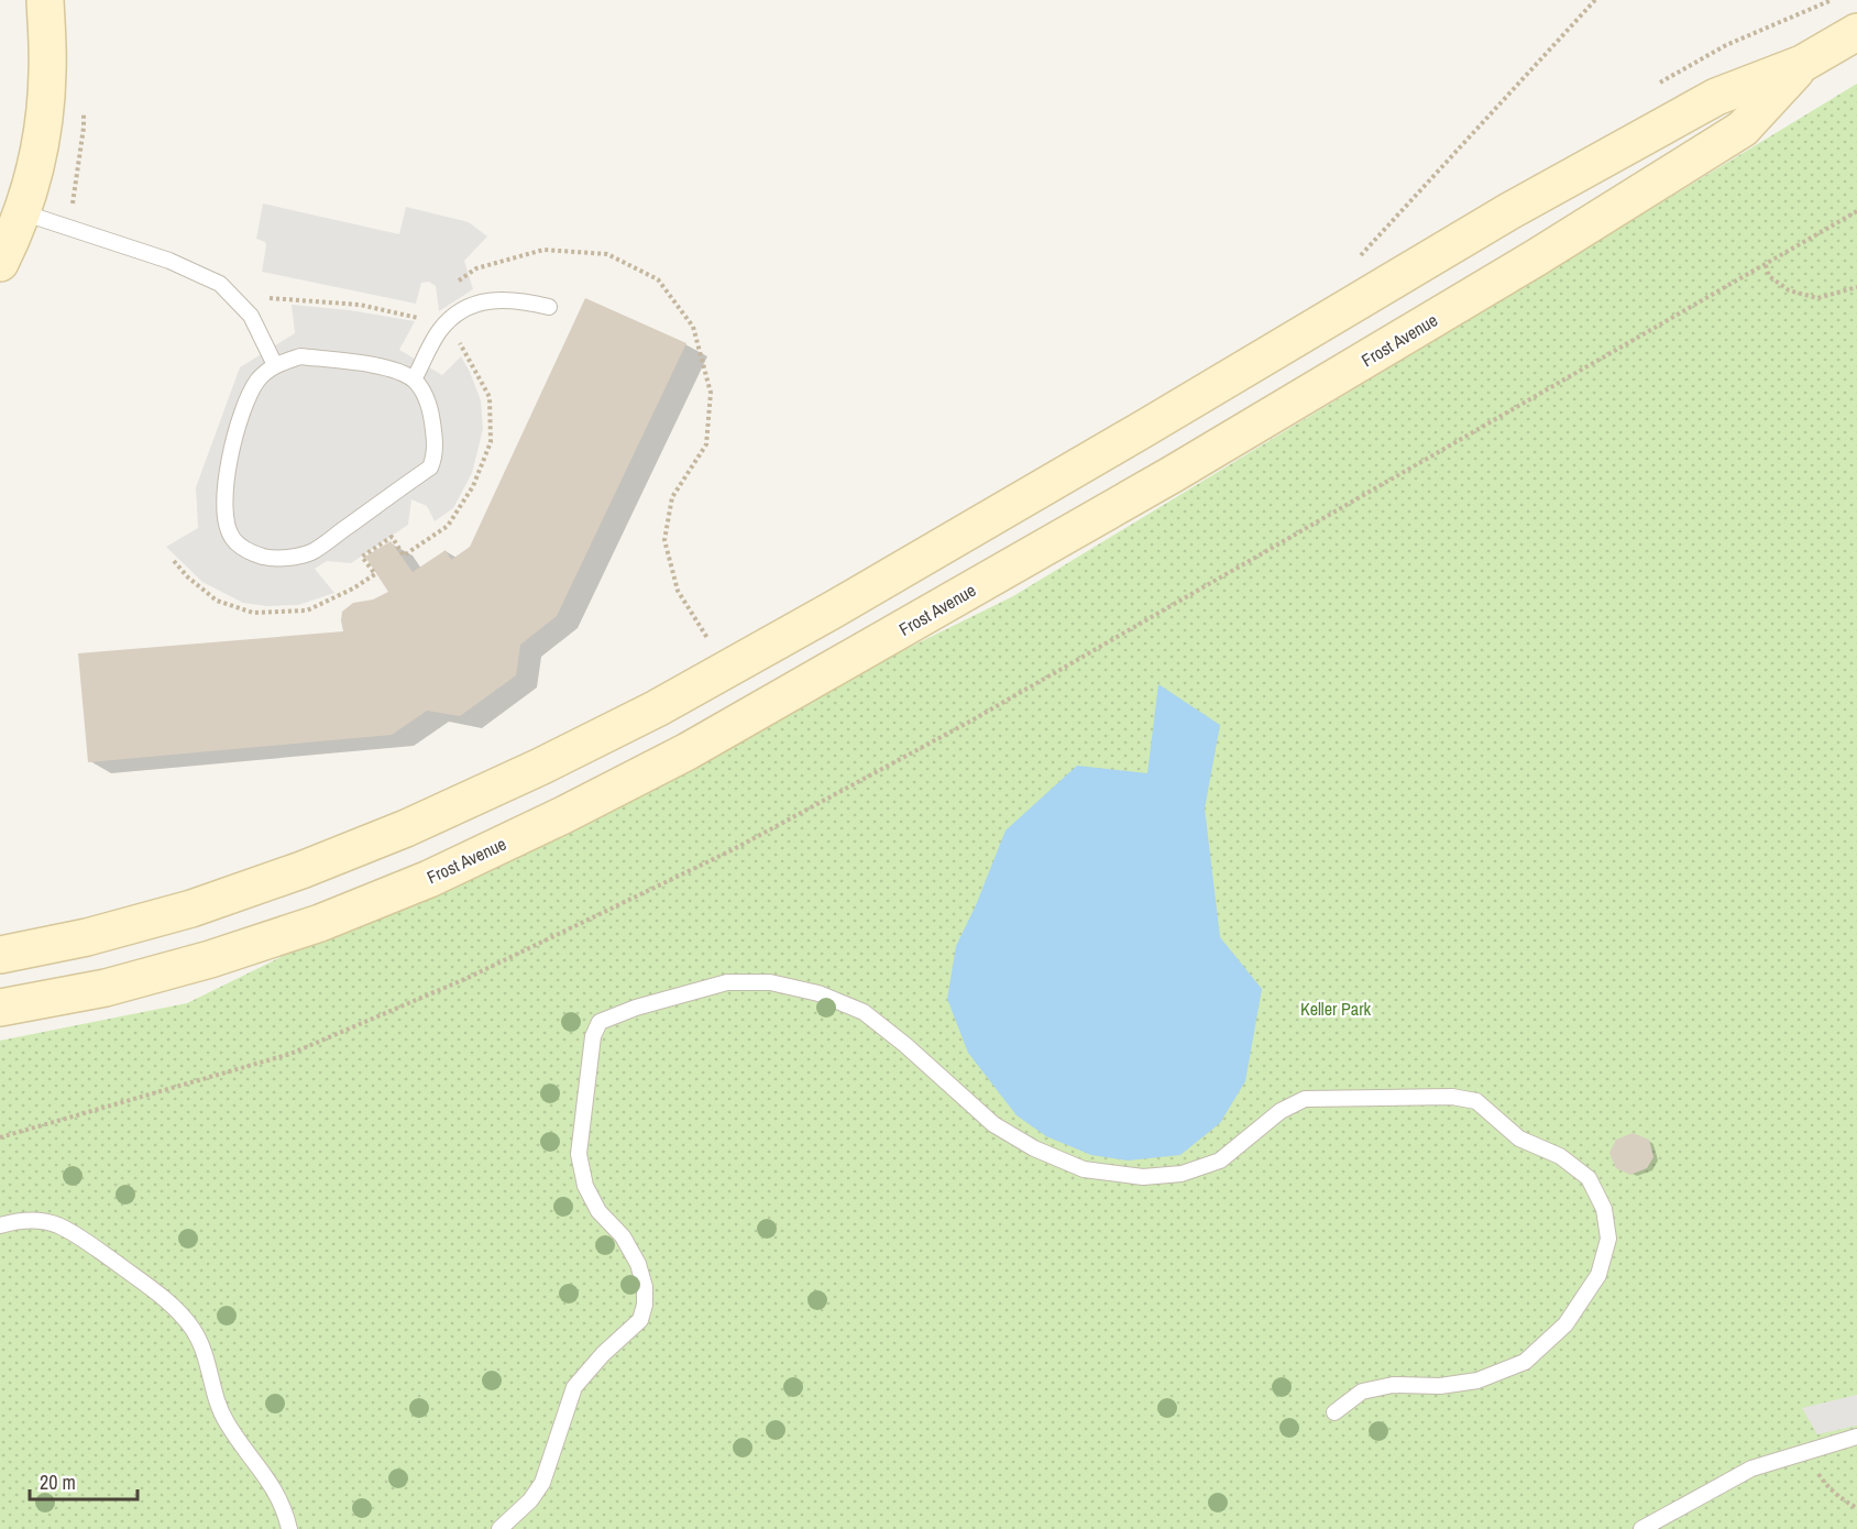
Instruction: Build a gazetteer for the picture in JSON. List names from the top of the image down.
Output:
{
  "streets": {
    "street": ["Frost Avenue"]
  },
  "parks": ["Keller Park"],
  "scale_bar": "20 m"
}
